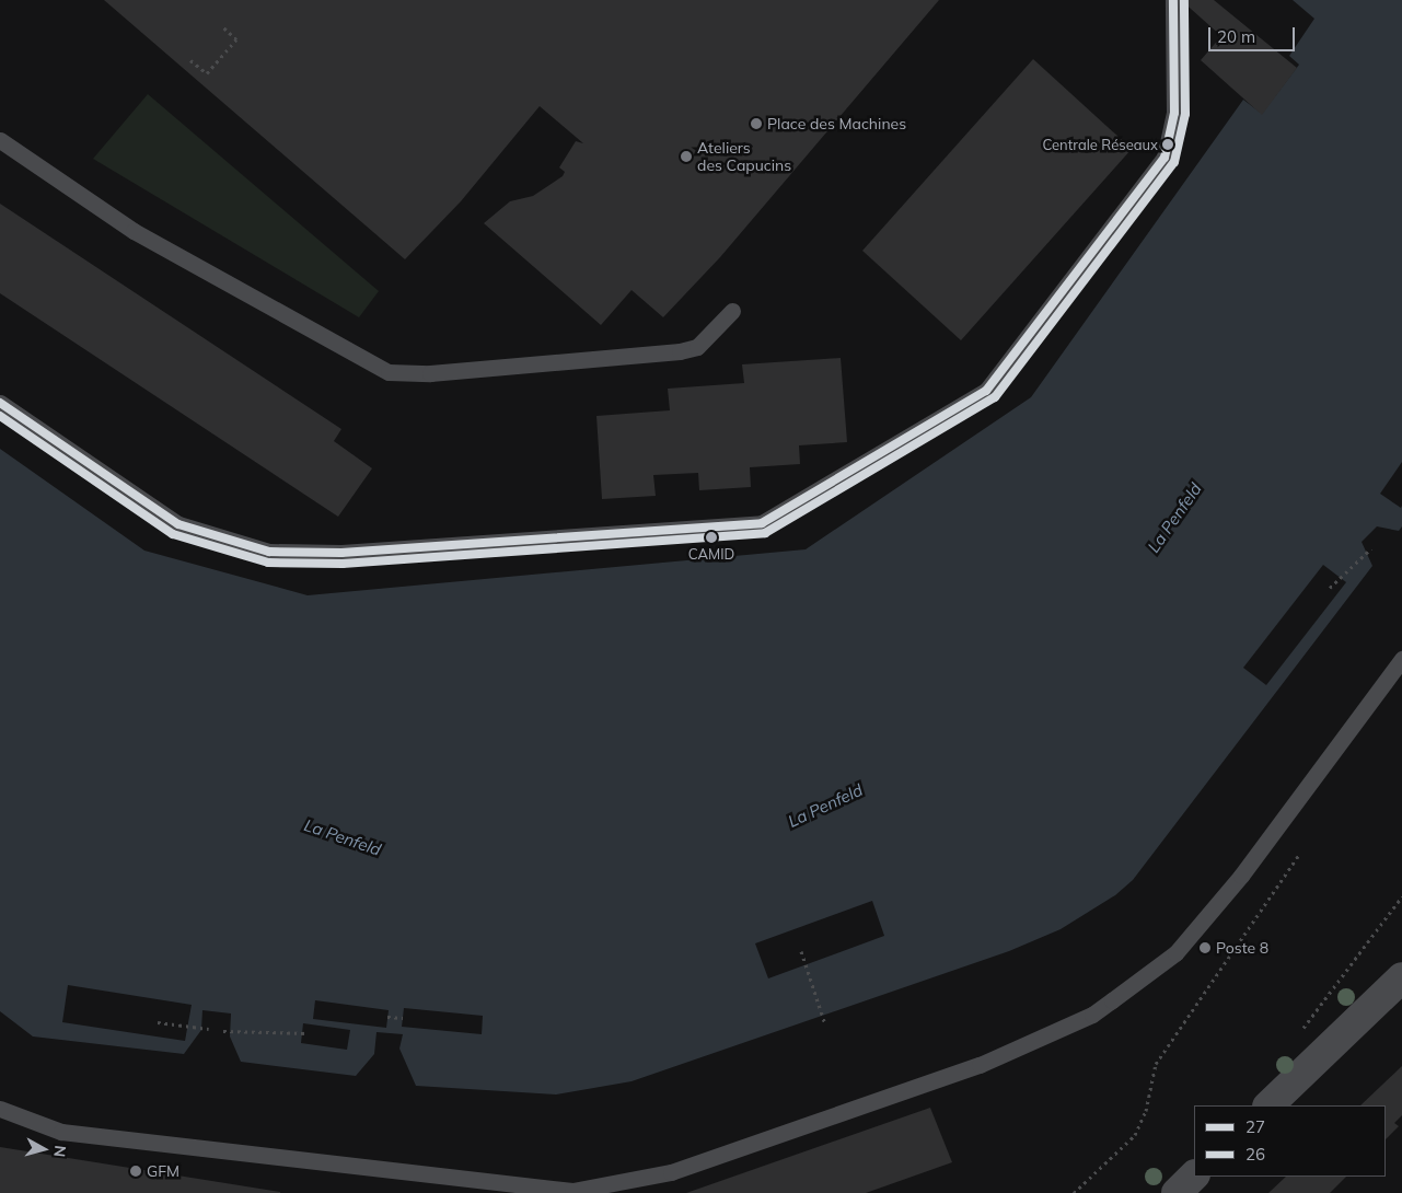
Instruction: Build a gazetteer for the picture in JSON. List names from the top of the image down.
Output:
{
  "water": ["La Penfeld"],
  "places": [
    "Place des Machines",
    "Centrale Réseaux",
    "Ateliers des Capucins",
    "CAMID",
    "Poste 8",
    "GFM"
  ],
  "lines": ["transit line 27", "transit line 26"],
  "legend": ["27", "26"],
  "scale_bar": "20 m",
  "north": "right"
}
